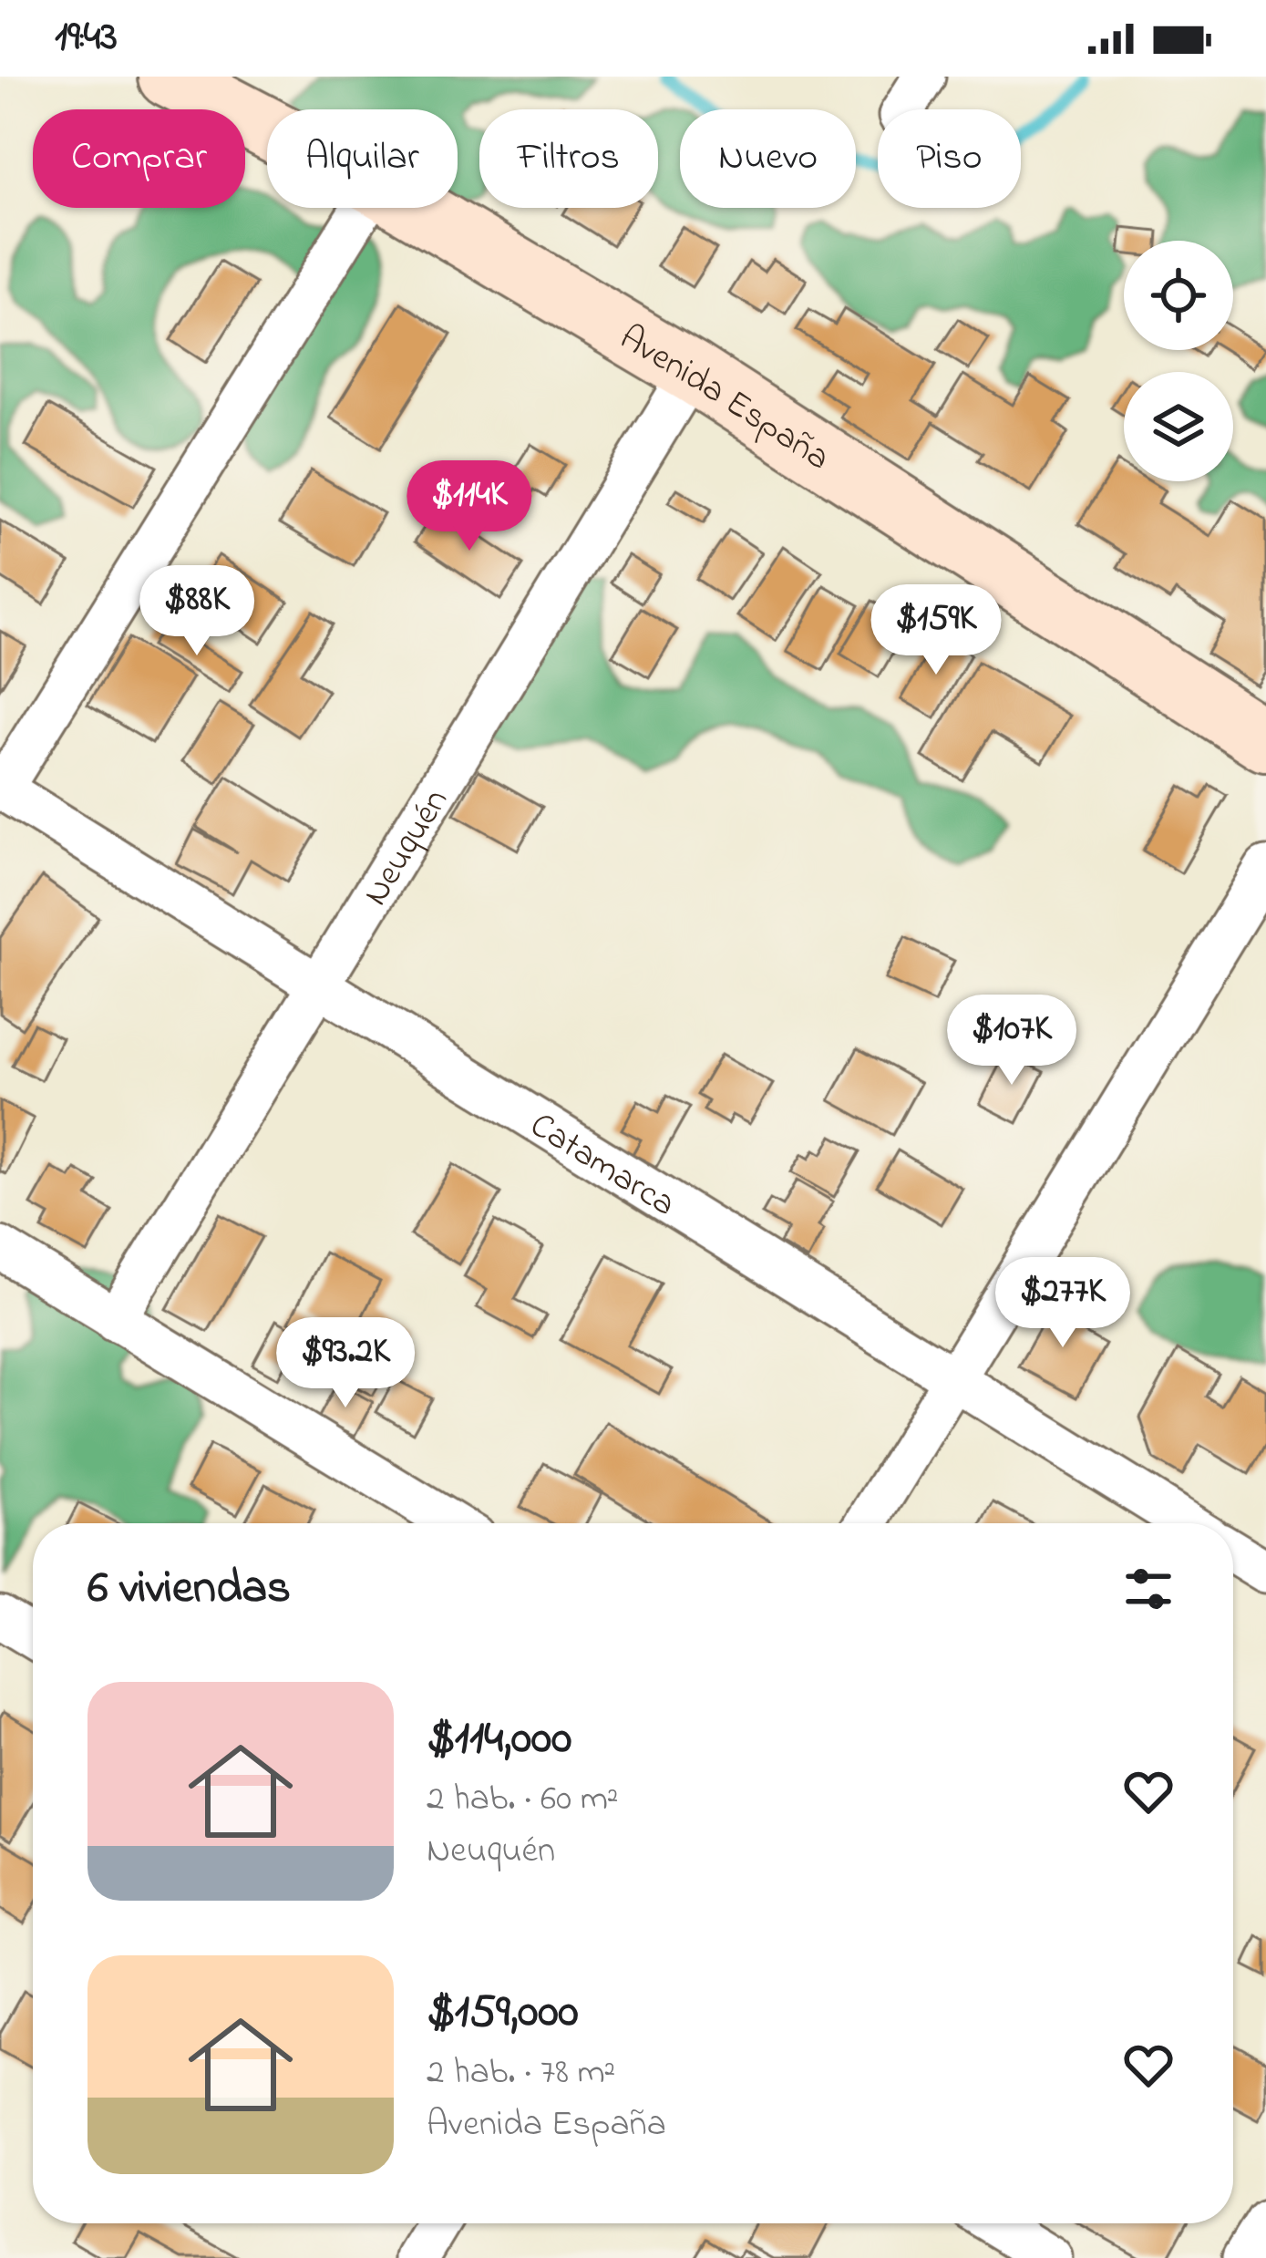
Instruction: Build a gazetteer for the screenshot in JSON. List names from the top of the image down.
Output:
{
  "streets": {
    "street": ["Avenida España", "Neuquén", "Catamarca"]
  },
  "crossings": [
    ["Avenida España", "Neuquén"],
    ["Neuquén", "Catamarca"]
  ],
  "page": {
    "status": "19:43",
    "chip": [
      "Comprar",
      "Alquilar",
      "Filtros",
      "Nuevo",
      "Piso"
    ],
    "price": [
      "$114K",
      "$88K",
      "$159K",
      "$107K",
      "$277K",
      "$93.2K"
    ],
    "heading": "6 viviendas",
    "list": [
      {
        "name": "$114,000",
        "note": "2 hab. · 60 m² · Neuquén"
      },
      {
        "name": "$159,000",
        "note": "2 hab. · 78 m² · Avenida España"
      }
    ]
  }
}
